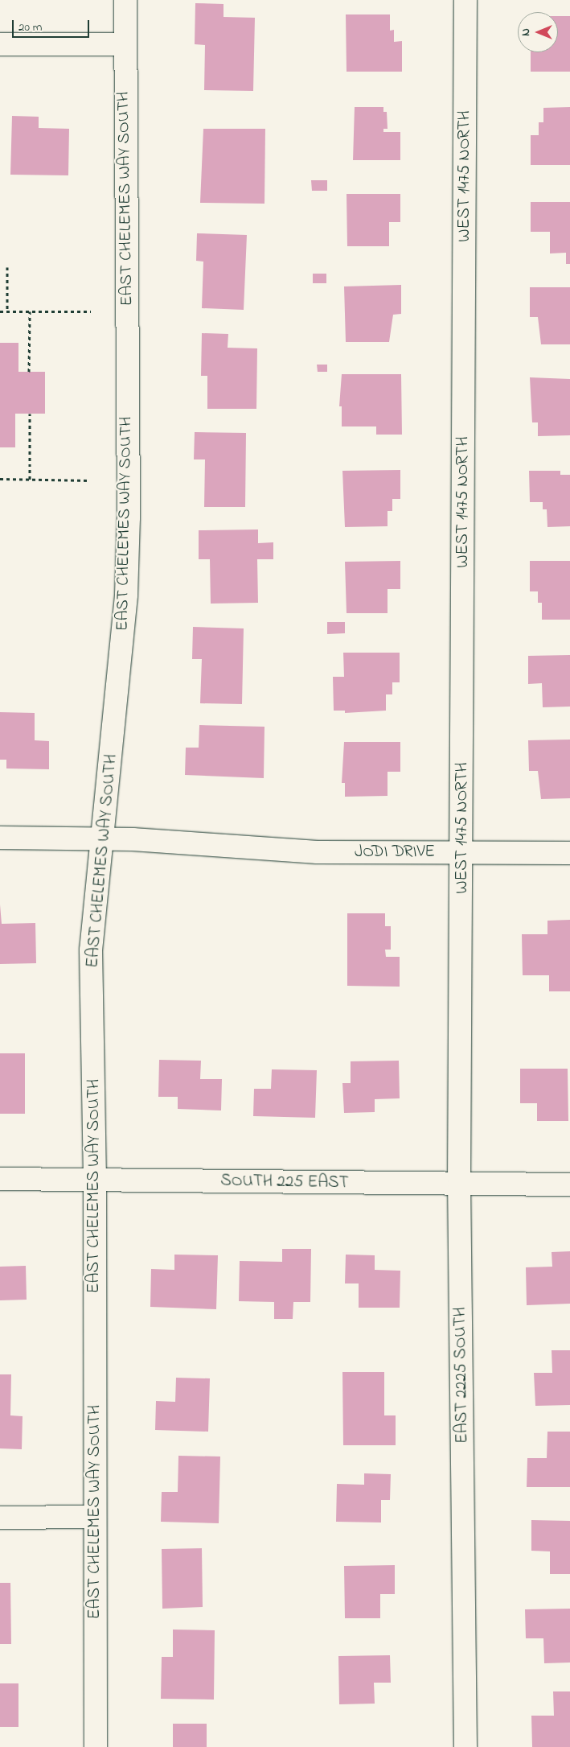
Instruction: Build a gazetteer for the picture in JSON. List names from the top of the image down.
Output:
{
  "streets": {
    "street": [
      "WEST 1475 NORTH",
      "EAST CHELEMES WAY SOUTH",
      "JODI DRIVE",
      "SOUTH 225 EAST",
      "EAST 2225 SOUTH"
    ]
  },
  "crossings": [
    ["WEST 1475 NORTH", "JODI DRIVE"],
    ["WEST 1475 NORTH", "EAST 2225 SOUTH"],
    ["EAST CHELEMES WAY SOUTH", "JODI DRIVE"],
    ["EAST CHELEMES WAY SOUTH", "SOUTH 225 EAST"],
    ["SOUTH 225 EAST", "EAST 2225 SOUTH"]
  ],
  "scale_bar": "20 m",
  "north": "left"
}
